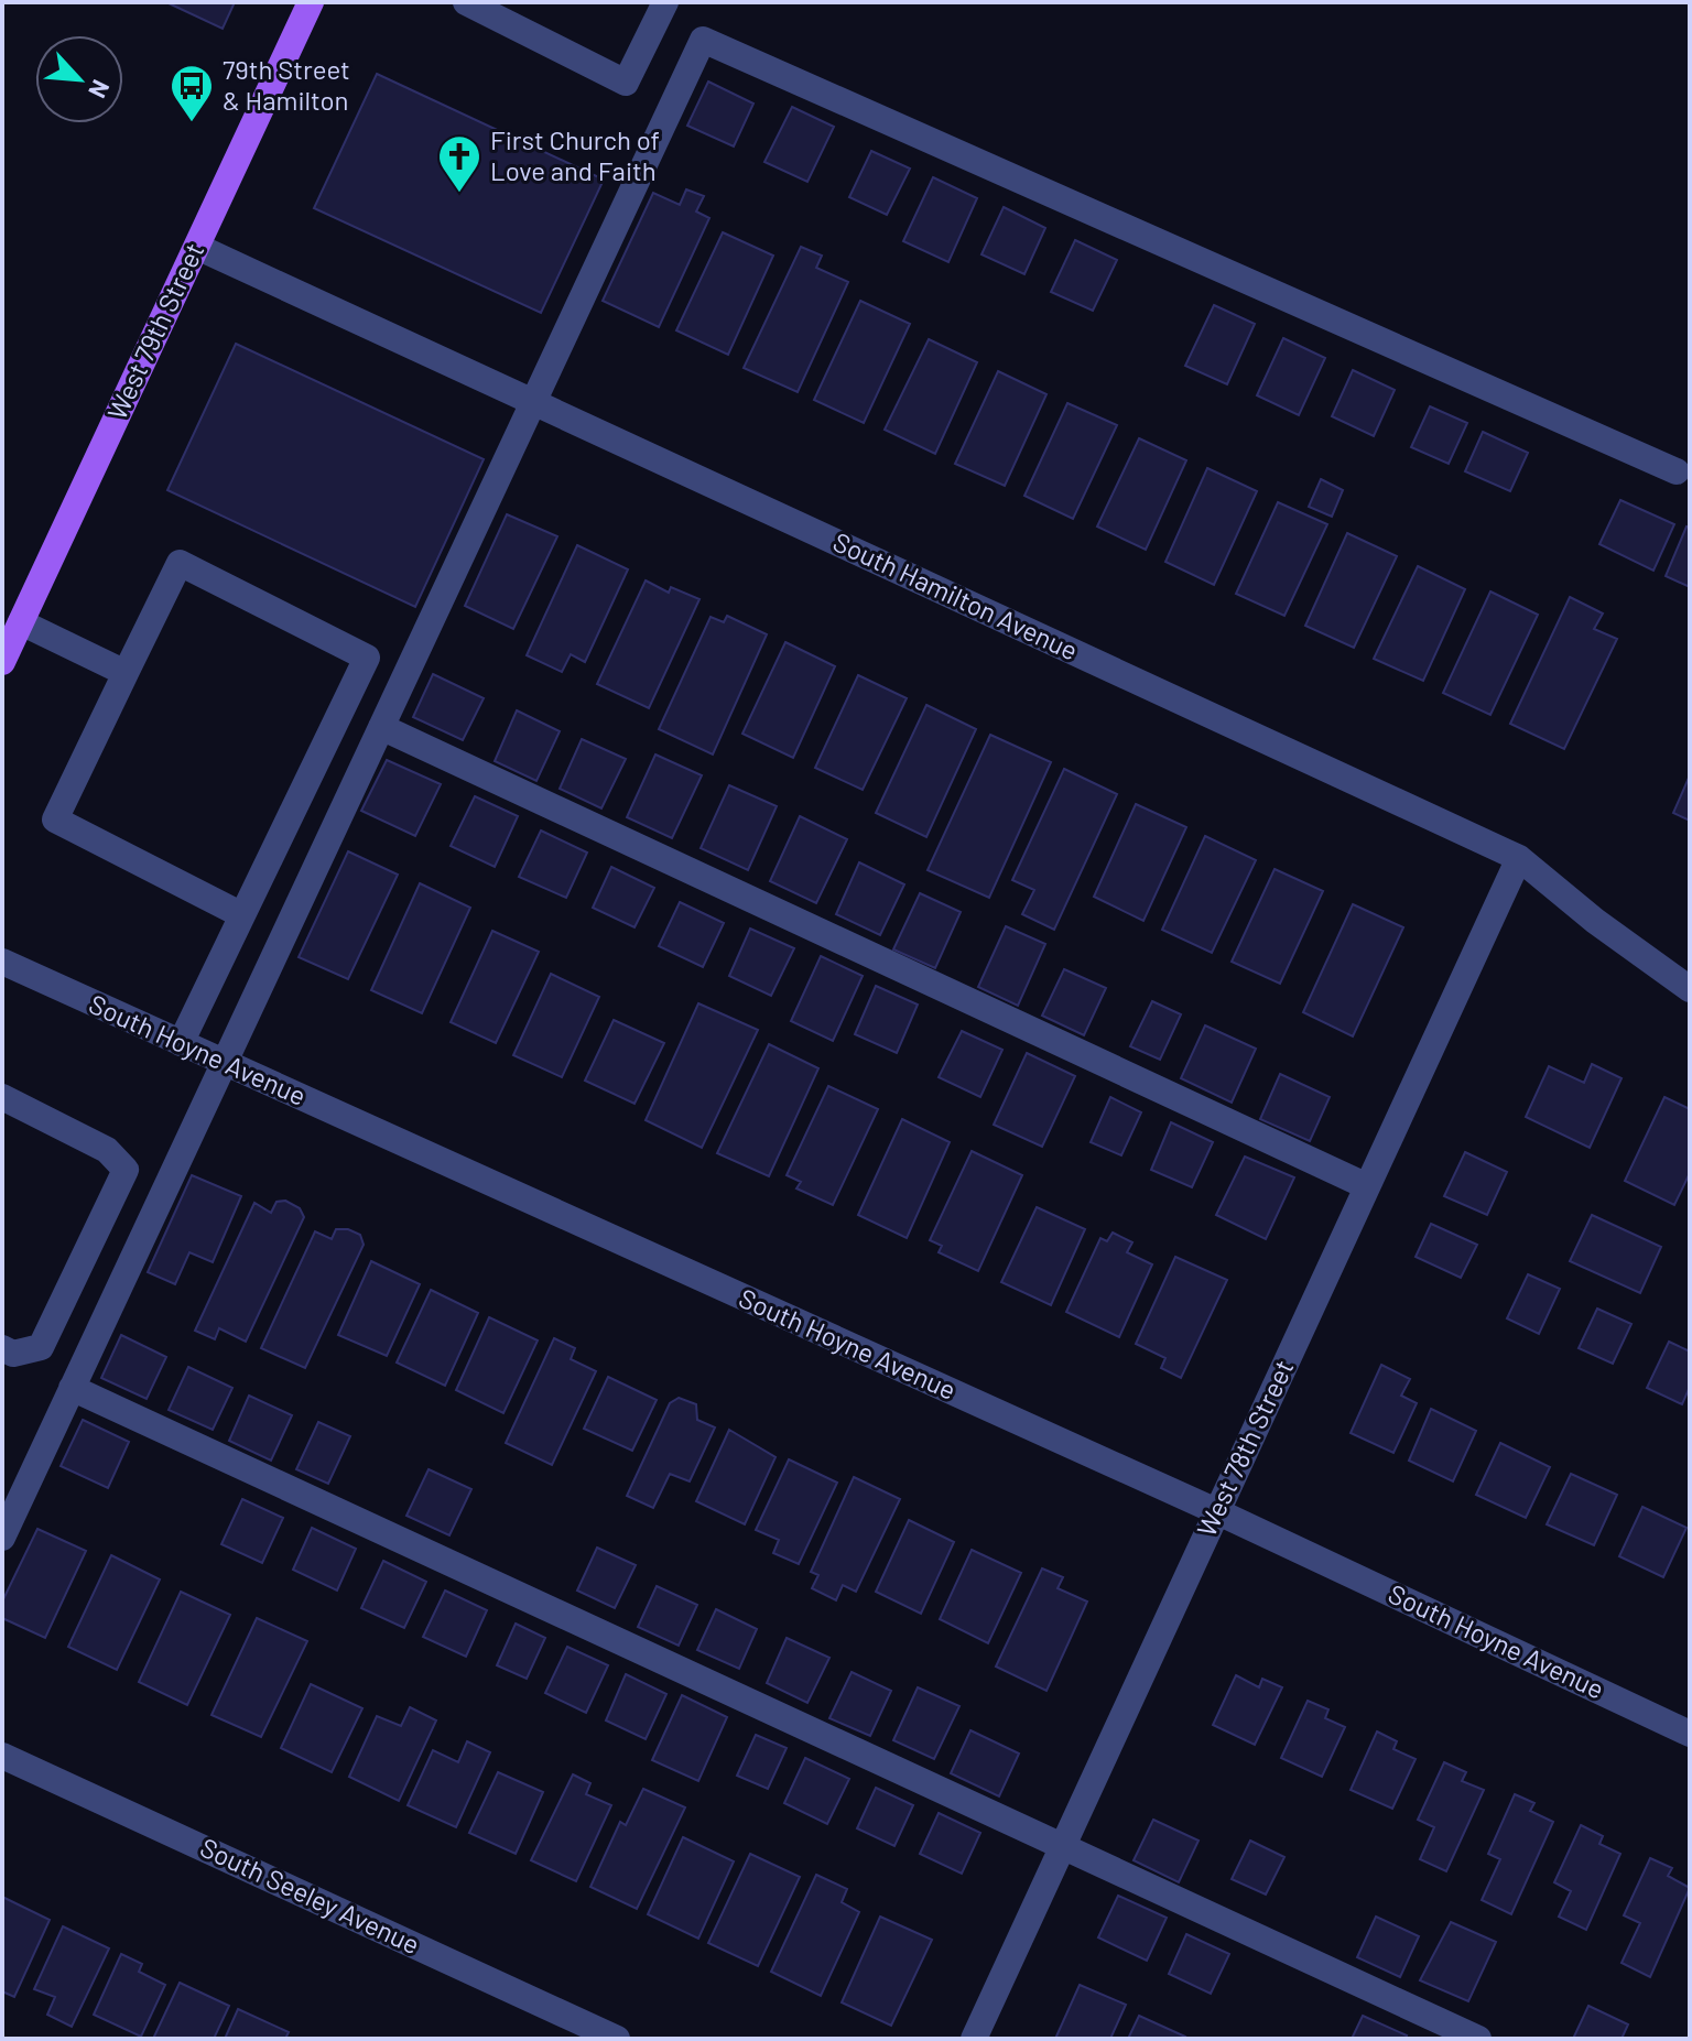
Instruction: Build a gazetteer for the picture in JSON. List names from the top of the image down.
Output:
{
  "streets": {
    "main road": ["West 79th Street"],
    "street": [
      "South Hamilton Avenue",
      "South Hoyne Avenue",
      "West 78th Street",
      "South Seeley Avenue"
    ]
  },
  "crossings": [
    ["West 79th Street", "South Hamilton Avenue"],
    ["South Hamilton Avenue", "West 78th Street"],
    ["South Hoyne Avenue", "West 78th Street"]
  ],
  "places": {
    "bus stop": ["79th Street & Hamilton"],
    "church": ["First Church of Love and Faith"]
  },
  "north": "bottom right"
}
